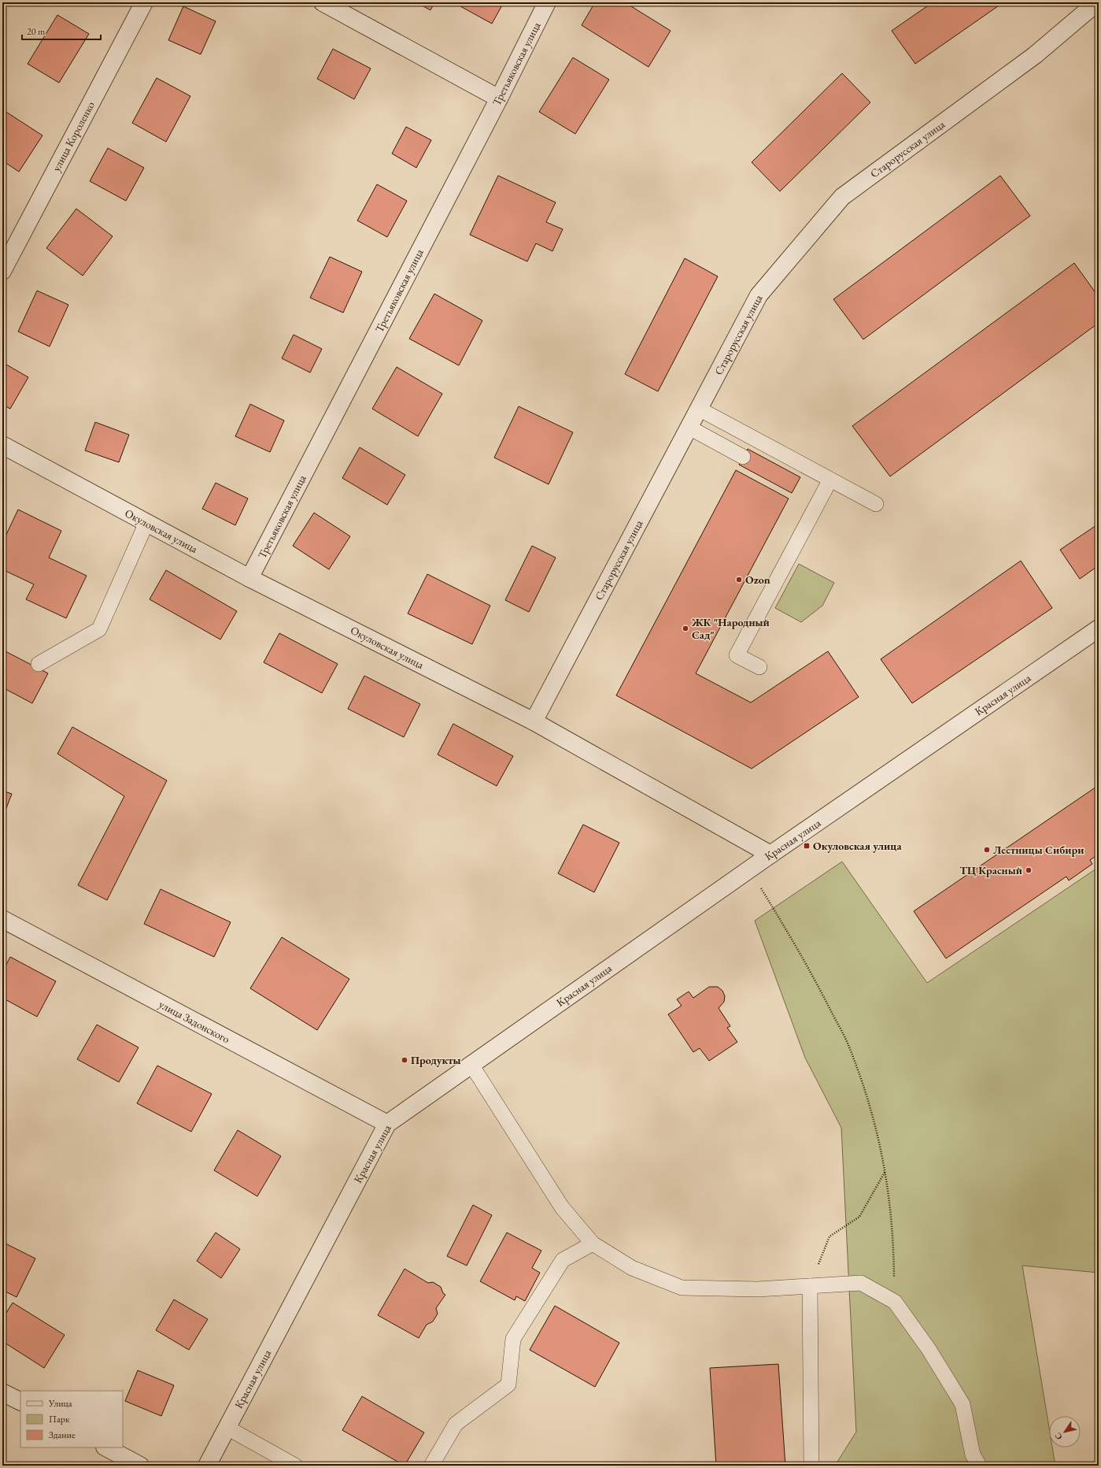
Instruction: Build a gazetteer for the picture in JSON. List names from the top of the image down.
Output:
{
  "streets": {
    "street": [
      "Третьяковская улица",
      "улица Короленко",
      "Старорусская улица",
      "Окуловская улица",
      "Красная улица",
      "улица Задонского"
    ]
  },
  "crossings": [
    ["Третьяковская улица", "Окуловская улица"],
    ["Старорусская улица", "Окуловская улица"],
    ["Окуловская улица", "Красная улица"],
    ["Красная улица", "улица Задонского"]
  ],
  "places": {
    "other": [
      "Ozon",
      "ЖК \"Народный Сад\"",
      "Лестницы Сибири",
      "ТЦ Красный",
      "Продукты"
    ],
    "transit": ["Окуловская улица"]
  },
  "legend": ["Улица", "Парк", "Здание"],
  "scale_bar": "20 m",
  "north": "bottom left"
}
